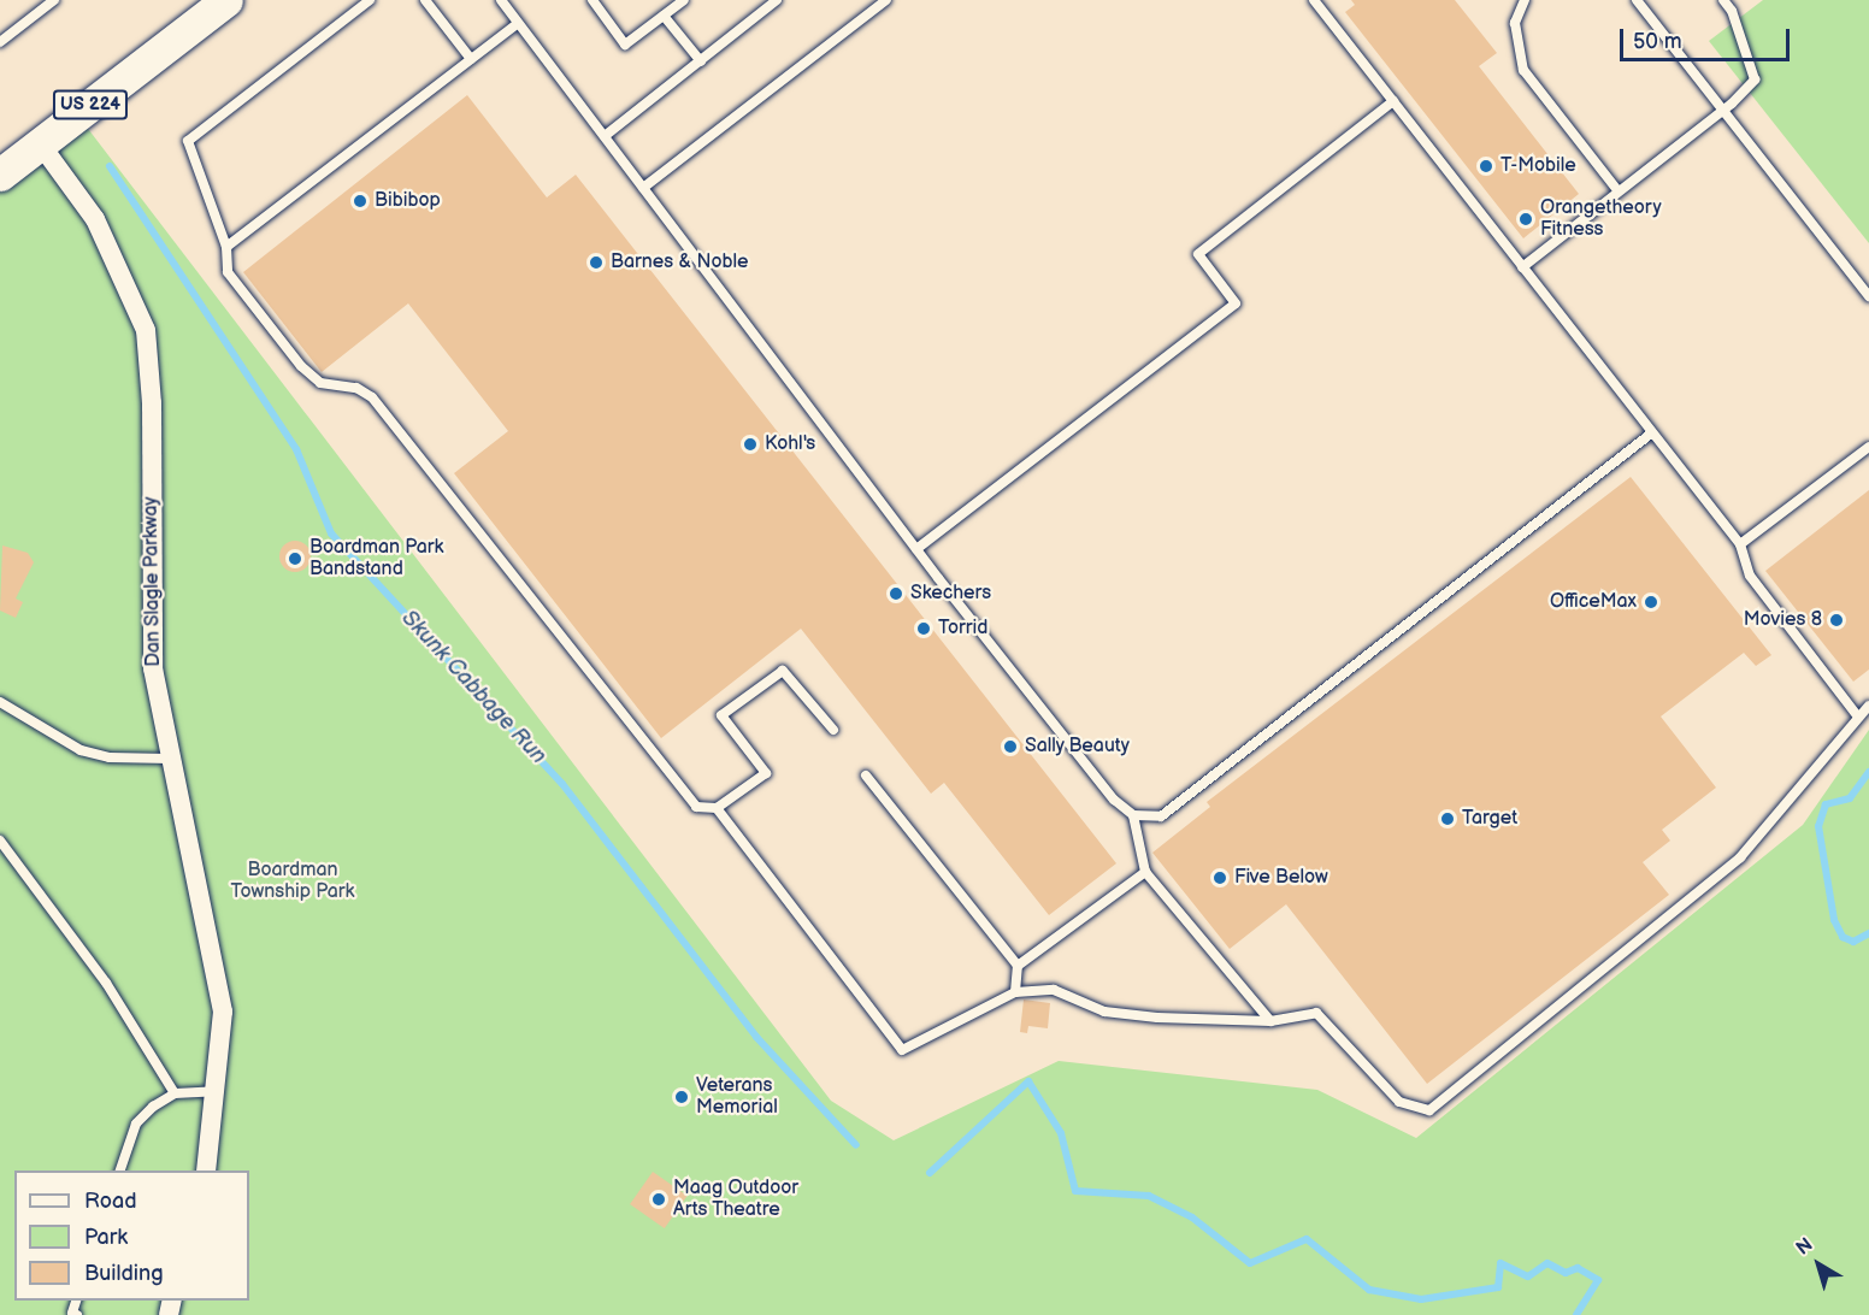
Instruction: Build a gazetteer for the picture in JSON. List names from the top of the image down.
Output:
{
  "streets": {
    "main road": ["US 224"],
    "street": ["Dan Slagle Parkway"]
  },
  "crossings": [
    ["US 224", "Dan Slagle Parkway"]
  ],
  "water": ["Skunk Cabbage Run"],
  "parks": ["Boardman Township Park"],
  "places": [
    "T-Mobile",
    "Bibibop",
    "Orangetheory Fitness",
    "Barnes & Noble",
    "Kohl's",
    "Boardman Park Bandstand",
    "Skechers",
    "OfficeMax",
    "Movies 8",
    "Torrid",
    "Sally Beauty",
    "Target",
    "Five Below",
    "Veterans Memorial",
    "Maag Outdoor Arts Theatre"
  ],
  "legend": ["Road", "Park", "Building"],
  "scale_bar": "50 m",
  "north": "top left"
}
